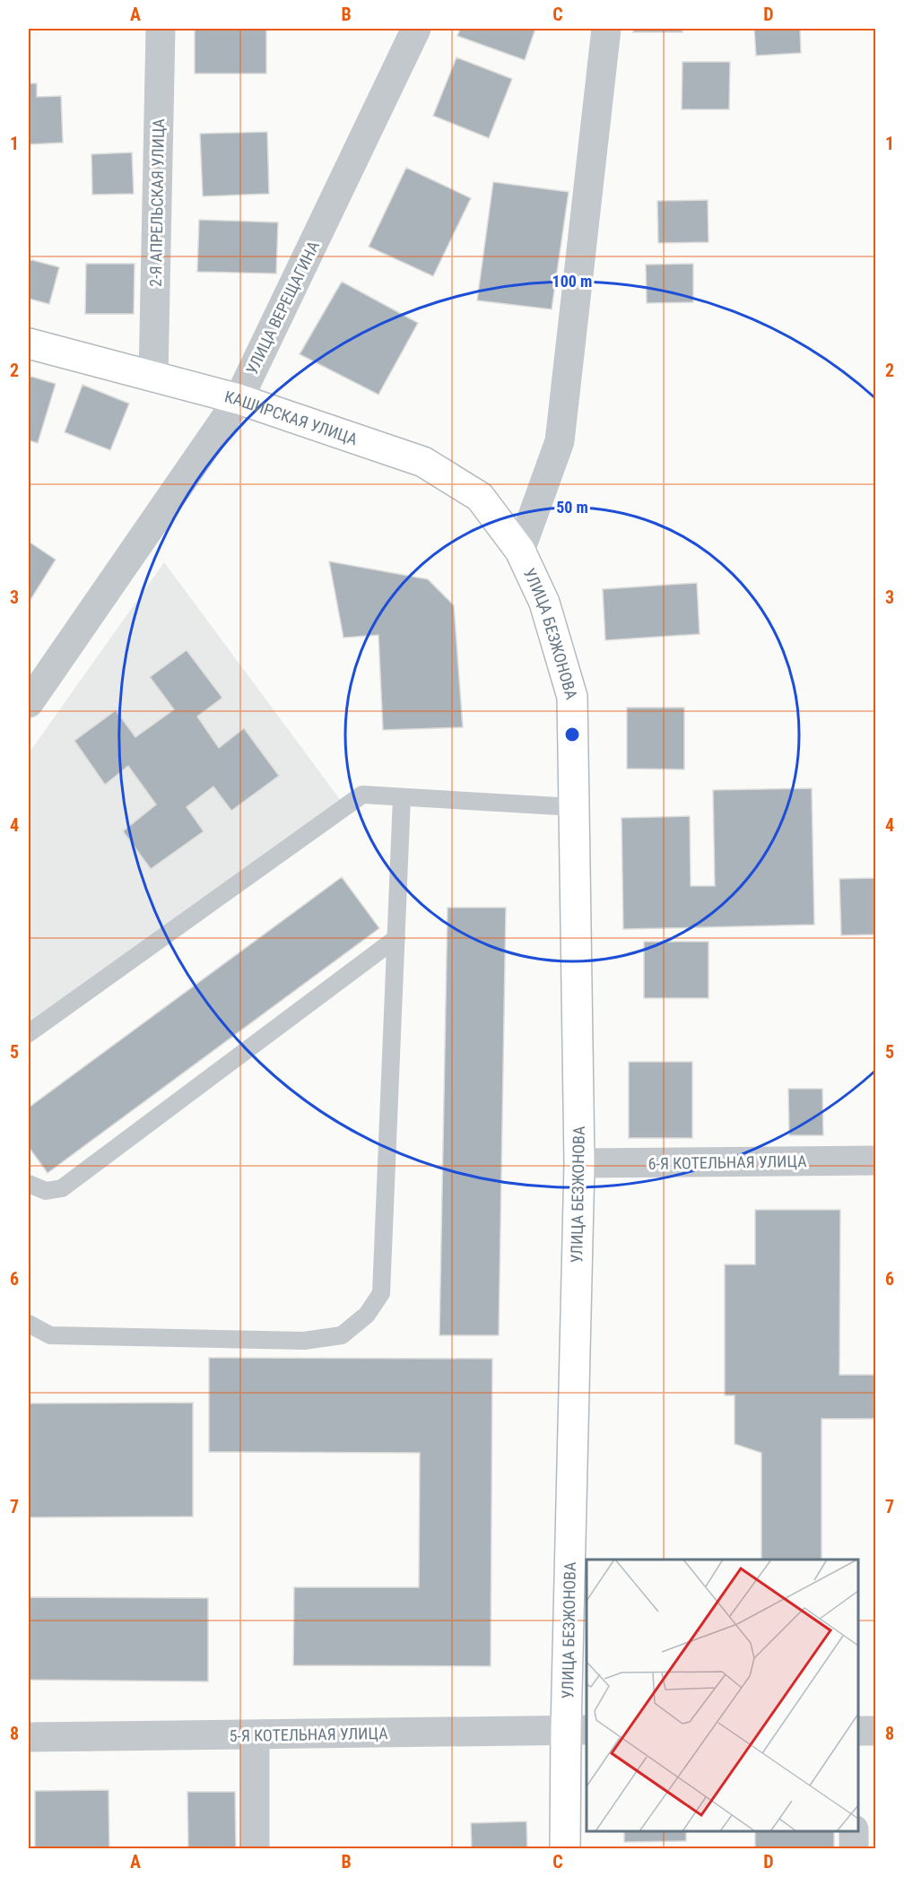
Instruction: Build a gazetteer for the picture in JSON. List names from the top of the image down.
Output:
{
  "streets": {
    "street": [
      "2-Я АПРЕЛЬСКАЯ УЛИЦА",
      "УЛИЦА ВЕРЕЩАГИНА",
      "КАШИРСКАЯ УЛИЦА",
      "УЛИЦА БЕЗЖОНОВА",
      "6-Я КОТЕЛЬНАЯ УЛИЦА",
      "5-Я КОТЕЛЬНАЯ УЛИЦА"
    ]
  },
  "crossings": [
    ["2-Я АПРЕЛЬСКАЯ УЛИЦА", "КАШИРСКАЯ УЛИЦА"],
    ["УЛИЦА ВЕРЕЩАГИНА", "КАШИРСКАЯ УЛИЦА"],
    ["КАШИРСКАЯ УЛИЦА", "УЛИЦА БЕЗЖОНОВА"],
    ["УЛИЦА БЕЗЖОНОВА", "6-Я КОТЕЛЬНАЯ УЛИЦА"],
    ["УЛИЦА БЕЗЖОНОВА", "5-Я КОТЕЛЬНАЯ УЛИЦА"]
  ],
  "grid": {
    "columns": [
      "A",
      "B",
      "C",
      "D"
    ],
    "rows": [
      "1",
      "2",
      "3",
      "4",
      "5",
      "6",
      "7",
      "8"
    ]
  },
  "rings": ["100 m", "50 m"]
}
